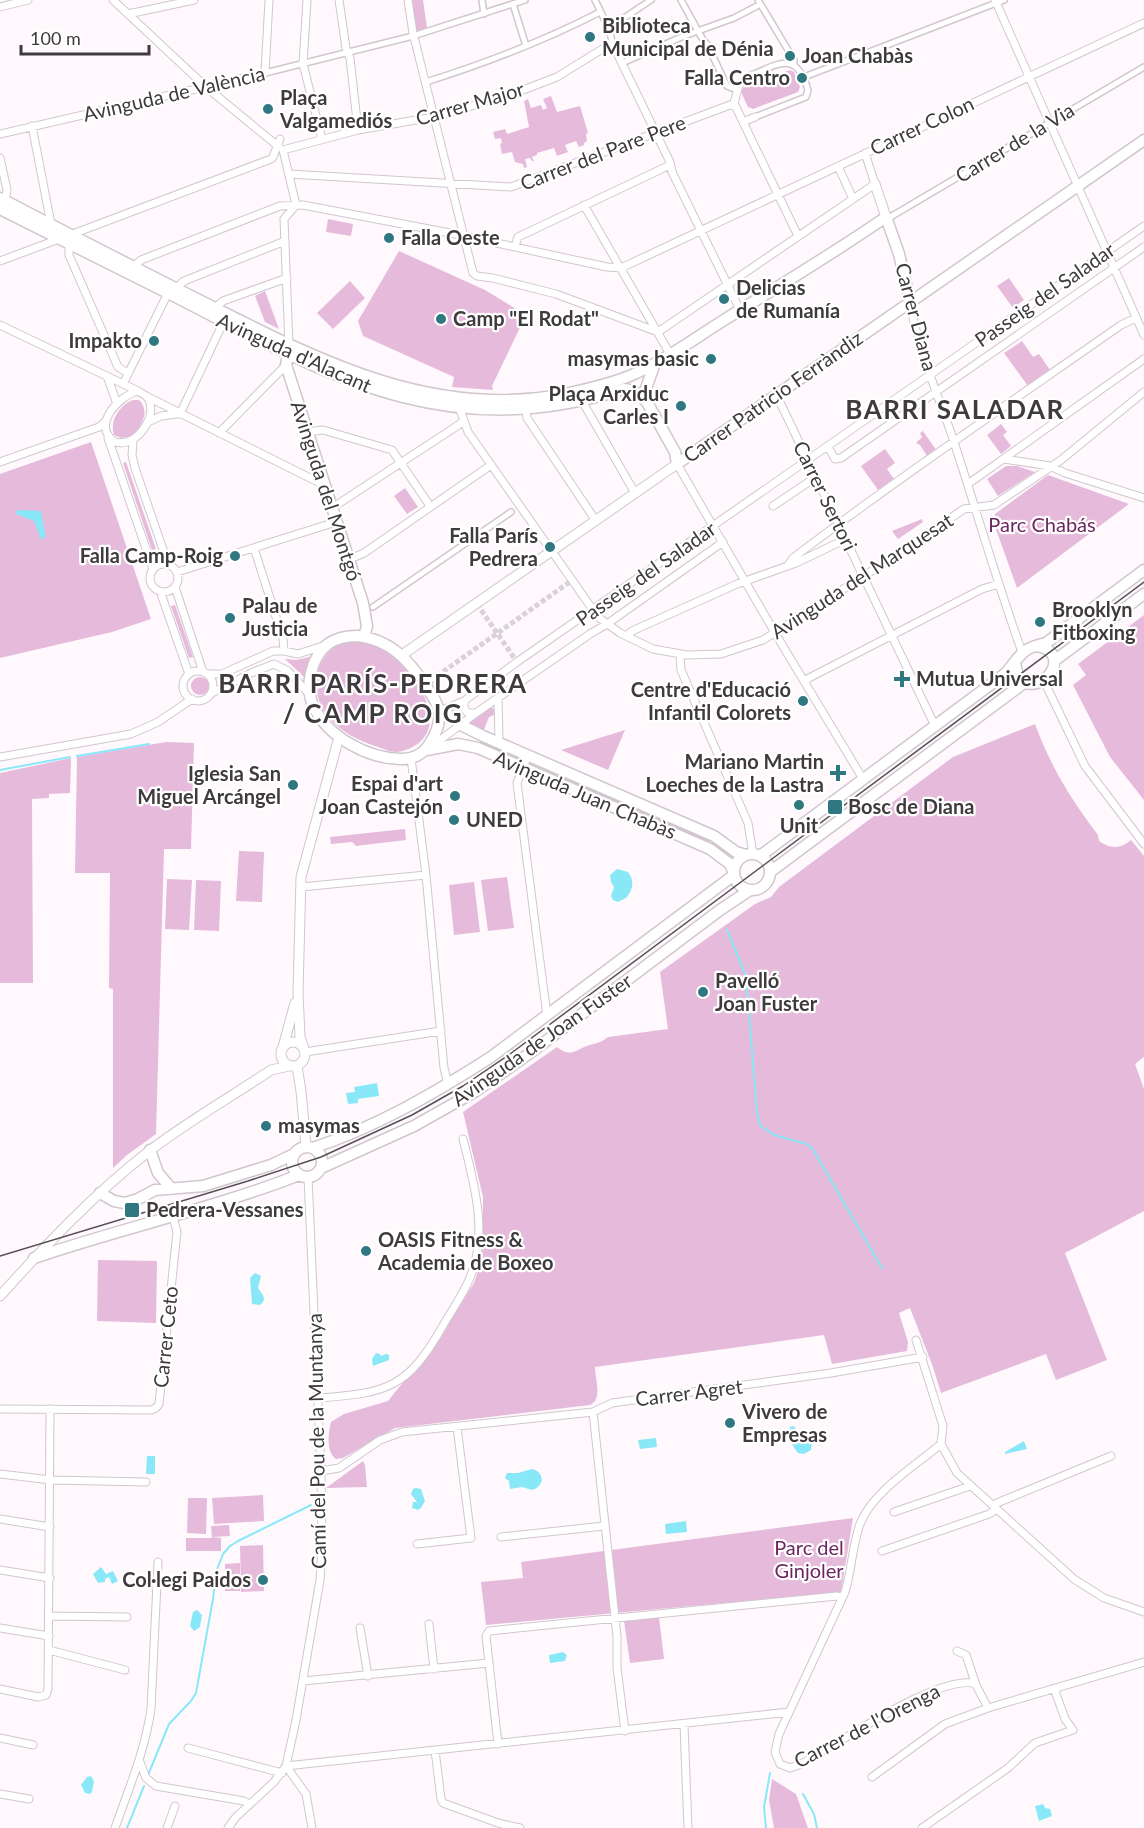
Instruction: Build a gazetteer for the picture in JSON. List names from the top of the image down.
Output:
{
  "streets": {
    "main road": [
      "Carrer de la Via",
      "Carrer Diana",
      "Avinguda d'Alacant",
      "Carrer Patricio Ferràndiz",
      "Avinguda del Montgó",
      "Avinguda Juan Chabàs",
      "Avinguda de Joan Fuster"
    ],
    "street": [
      "Avinguda de València",
      "Carrer Major",
      "Carrer Colon",
      "Carrer del Pare Pere",
      "Passeig del Saladar",
      "Carrer Sertori",
      "Avinguda del Marquesat",
      "Carrer Ceto",
      "Carrer Agret",
      "Camí del Pou de la Muntanya",
      "Carrer de l'Orenga"
    ]
  },
  "crossings": [
    ["Carrer Colon", "Carrer Diana"],
    ["Carrer de la Via", "Carrer Diana"],
    ["Passeig del Saladar", "Carrer Diana"],
    ["Passeig del Saladar", "Carrer Patricio Ferràndiz"],
    ["Passeig del Saladar", "Avinguda del Montgó"],
    ["Passeig del Saladar", "Carrer Sertori"],
    ["Passeig del Saladar", "Avinguda del Marquesat"],
    ["Passeig del Saladar", "Avinguda Juan Chabàs"],
    ["Carrer Diana", "Carrer Patricio Ferràndiz"],
    ["Carrer Diana", "Avinguda del Marquesat"],
    ["Avinguda d'Alacant", "Avinguda del Montgó"],
    ["Avinguda d'Alacant", "Avinguda del Marquesat"],
    ["Carrer Patricio Ferràndiz", "Avinguda del Montgó"],
    ["Carrer Patricio Ferràndiz", "Carrer Sertori"],
    ["Carrer Patricio Ferràndiz", "Avinguda del Marquesat"],
    ["Carrer Patricio Ferràndiz", "Avinguda Juan Chabàs"],
    ["Avinguda del Montgó", "Avinguda Juan Chabàs"],
    ["Carrer Sertori", "Avinguda del Marquesat"],
    ["Avinguda Juan Chabàs", "Avinguda de Joan Fuster"],
    ["Avinguda de Joan Fuster", "Camí del Pou de la Muntanya"],
    ["Carrer Agret", "Camí del Pou de la Muntanya"]
  ],
  "districts": ["BARRI SALADAR", "BARRI PARÍS-PEDRERA / CAMP ROIG"],
  "parks": ["Parc Chabás", "Parc del Ginjoler"],
  "places": {
    "other": [
      "Biblioteca Municipal de Dénia",
      "Joan Chabàs",
      "Falla Centro",
      "Plaça Valgamediós",
      "Falla Oeste",
      "Delicias de Rumanía",
      "Camp \"El Rodat\"",
      "Impakto",
      "masymas basic",
      "Plaça Arxiduc Carles I",
      "Falla París Pedrera",
      "Falla Camp-Roig",
      "Palau de Justicia",
      "Brooklyn Fitboxing",
      "Centre d'Educació Infantil Colorets",
      "Iglesia San Miguel Arcángel",
      "Espai d'art Joan Castejón",
      "Unit",
      "UNED",
      "Pavelló Joan Fuster",
      "masymas",
      "OASIS Fitness & Academia de Boxeo",
      "Vivero de Empresas",
      "Col·legi Paidos"
    ],
    "health": ["Mutua Universal", "Mariano Martin Loeches de la Lastra"],
    "transit": ["Bosc de Diana", "Pedrera-Vessanes"]
  },
  "scale_bar": "100 m"
}
